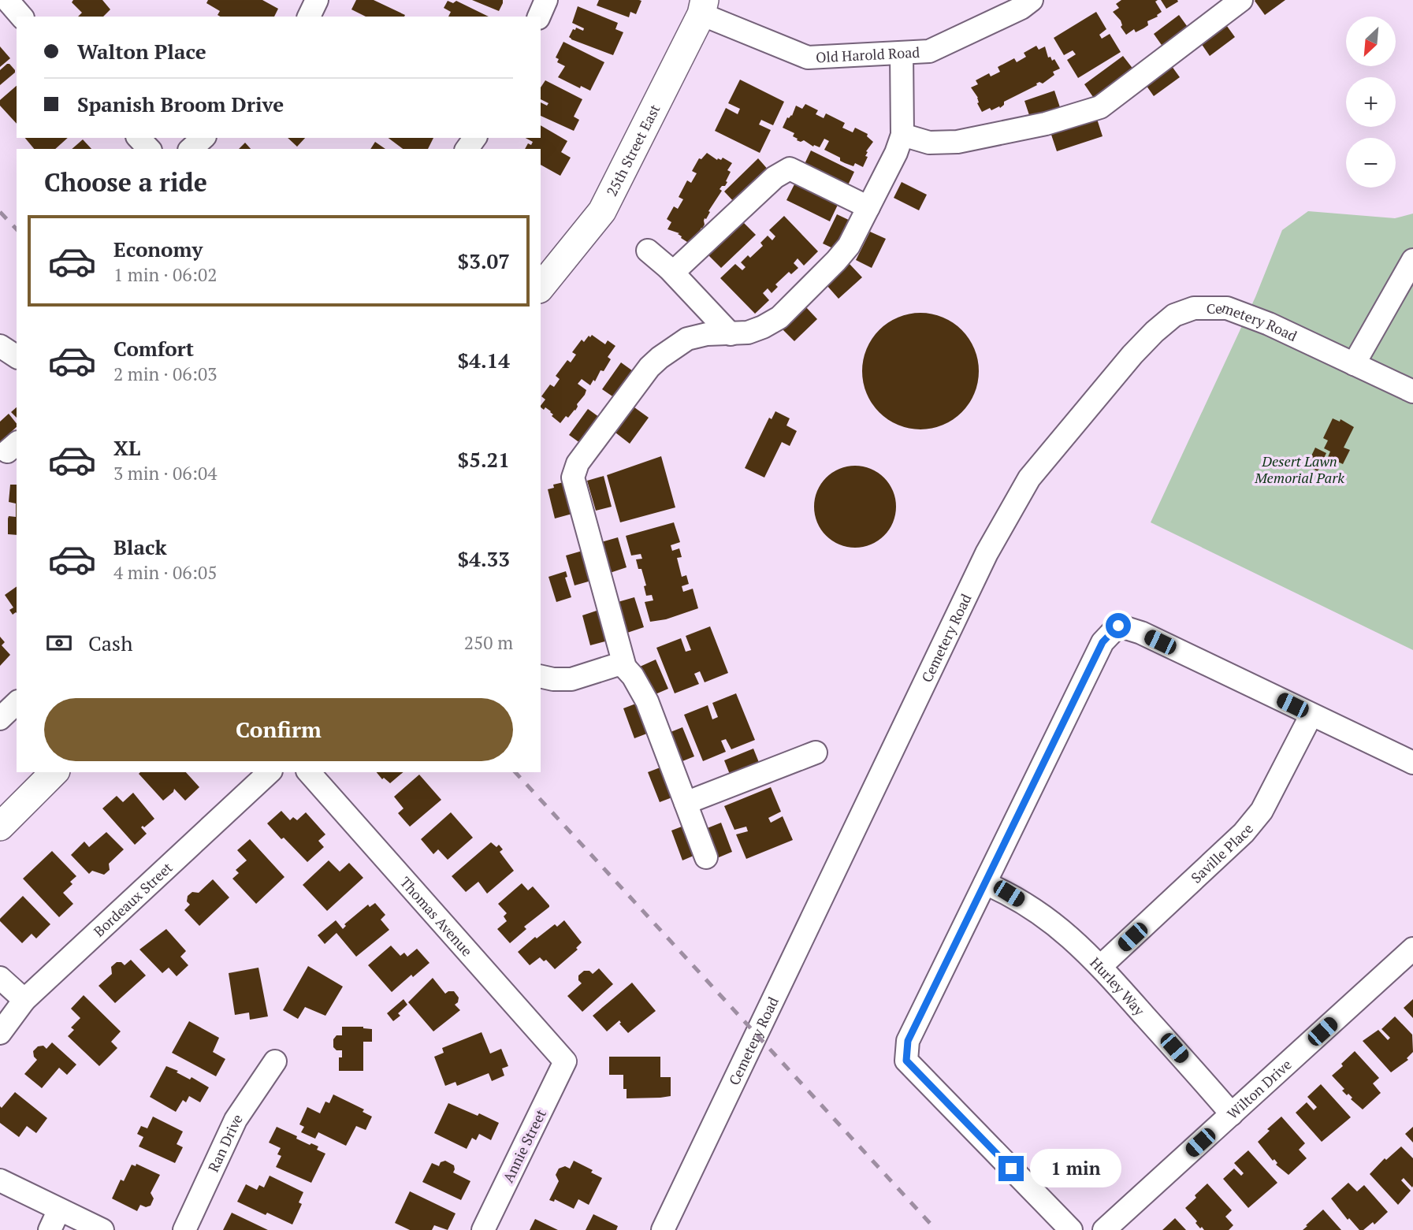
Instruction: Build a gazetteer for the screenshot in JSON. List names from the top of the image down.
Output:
{
  "streets": {
    "main road": ["25th Street East"],
    "street": [
      "Old Harold Road",
      "Cemetery Road",
      "Saville Place",
      "Bordeaux Street",
      "Thomas Avenue",
      "Hurley Way",
      "Wilton Drive",
      "Ran Drive",
      "Annie Street"
    ]
  },
  "crossings": [
    ["Old Harold Road", "25th Street East"],
    ["Saville Place", "Hurley Way"],
    ["Thomas Avenue", "Annie Street"],
    ["Hurley Way", "Wilton Drive"]
  ],
  "parks": ["Desert Lawn Memorial Park"],
  "north": "bottom left",
  "page": {
    "map_buttons": ["+", "−"],
    "banner": ["Walton Place", "Spanish Broom Drive"],
    "heading": "Choose a ride",
    "list": [
      {
        "name": "Economy",
        "note": "1 min · 06:02",
        "value": "$3.07"
      },
      {
        "name": "Comfort",
        "note": "2 min · 06:03",
        "value": "$4.14"
      },
      {
        "name": "XL",
        "note": "3 min · 06:04",
        "value": "$5.21"
      },
      {
        "name": "Black",
        "note": "4 min · 06:05",
        "value": "$4.33"
      }
    ],
    "pay": ["Cash", "250 m"],
    "buttons": "Confirm",
    "bubble": "1 min"
  }
}
